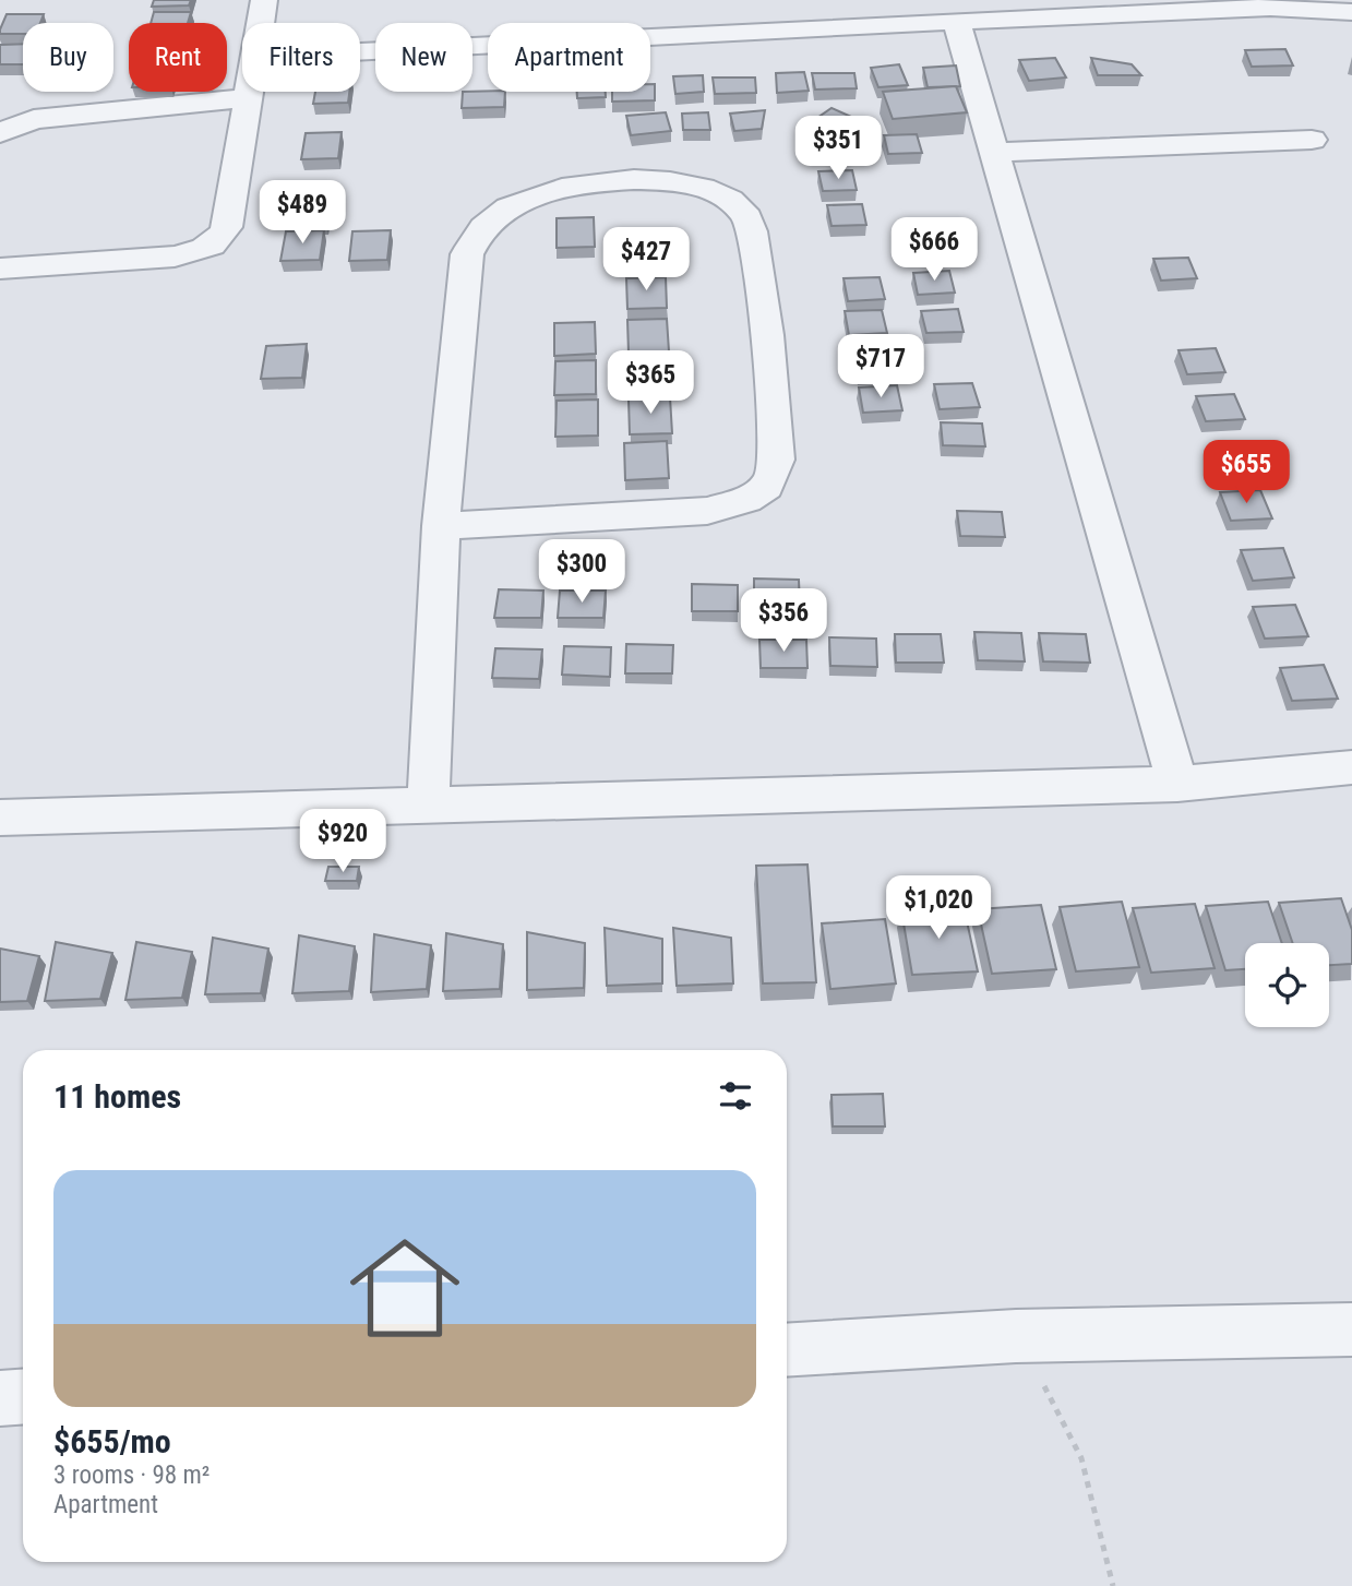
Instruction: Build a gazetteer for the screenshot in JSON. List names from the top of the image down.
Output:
{
  "page": {
    "chip": [
      "Buy",
      "Rent",
      "Filters",
      "New",
      "Apartment"
    ],
    "price": [
      "$351",
      "$489",
      "$666",
      "$427",
      "$717",
      "$365",
      "$655",
      "$300",
      "$356",
      "$920",
      "$1,020"
    ],
    "heading": "11 homes",
    "list": [
      {
        "name": "$655/mo",
        "note": "3 rooms · 98 m² · Apartment"
      }
    ]
  }
}
